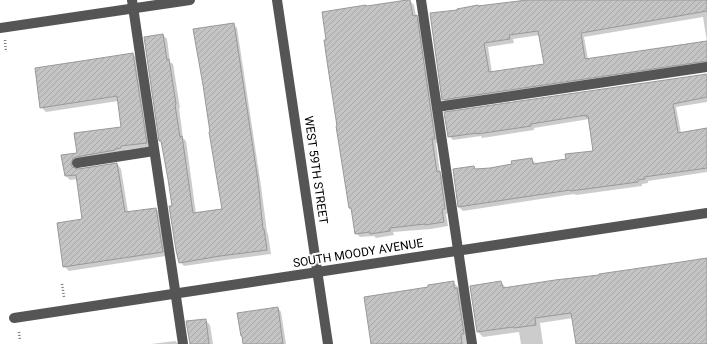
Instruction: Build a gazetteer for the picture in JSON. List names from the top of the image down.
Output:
{
  "streets": {
    "street": ["WEST 59TH STREET", "SOUTH MOODY AVENUE"]
  },
  "crossings": [
    ["WEST 59TH STREET", "SOUTH MOODY AVENUE"]
  ]
}
